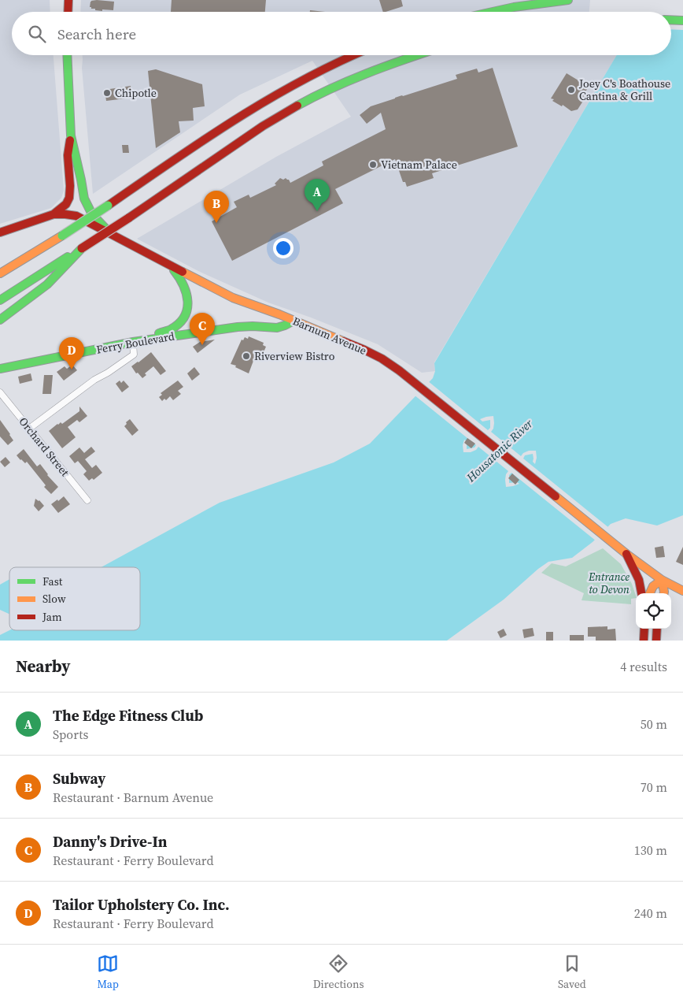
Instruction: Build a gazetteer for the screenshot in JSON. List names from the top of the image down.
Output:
{
  "streets": {
    "main road": ["Barnum Avenue", "Ferry Boulevard"],
    "street": ["Orchard Street"]
  },
  "crossings": [
    ["Barnum Avenue", "Ferry Boulevard"]
  ],
  "water": ["Housatonic River"],
  "parks": ["Entrance to Devon"],
  "places": [
    "Joey C's Boathouse Cantina & Grill",
    "Chipotle",
    "Vietnam Palace",
    "Riverview Bistro"
  ],
  "legend": ["Fast", "Slow", "Jam"],
  "page": {
    "search": "Search here",
    "pins": [
      "A",
      "B",
      "C",
      "D"
    ],
    "heading": ["Nearby", "4 results"],
    "list": [
      {
        "mark": "A",
        "name": "The Edge Fitness Club",
        "note": "Sports",
        "value": "50 m"
      },
      {
        "mark": "B",
        "name": "Subway",
        "note": "Restaurant · Barnum Avenue",
        "value": "70 m"
      },
      {
        "mark": "C",
        "name": "Danny's Drive-In",
        "note": "Restaurant · Ferry Boulevard",
        "value": "130 m"
      },
      {
        "mark": "D",
        "name": "Tailor Upholstery Co. Inc.",
        "note": "Restaurant · Ferry Boulevard",
        "value": "240 m"
      }
    ],
    "nav": ["Map", "Directions", "Saved"]
  }
}
